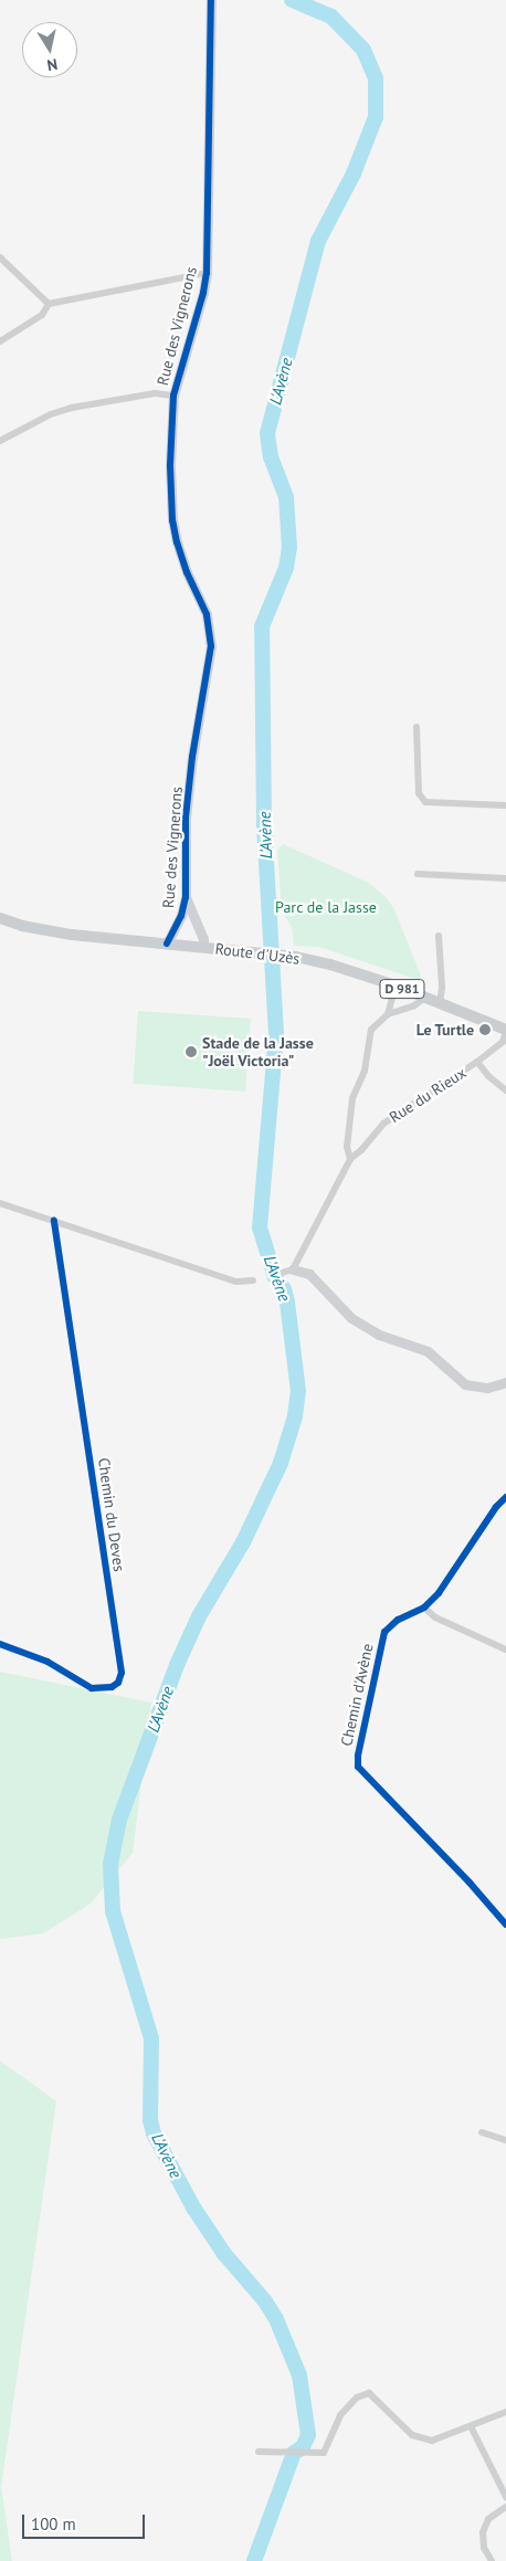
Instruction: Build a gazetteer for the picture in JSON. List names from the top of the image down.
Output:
{
  "streets": {
    "main road": ["Route d'Uzès", "D 981"],
    "street": [
      "Rue des Vignerons",
      "Rue du Rieux",
      "Chemin du Deves",
      "Chemin d'Avène"
    ]
  },
  "crossings": [
    ["Rue des Vignerons", "Route d'Uzès"],
    ["Route d'Uzès", "Rue du Rieux"]
  ],
  "water": ["L'Avène"],
  "parks": ["Parc de la Jasse"],
  "places": ["Le Turtle", "Stade de la Jasse \"Joël Victoria\""],
  "scale_bar": "100 m",
  "north": "bottom"
}
